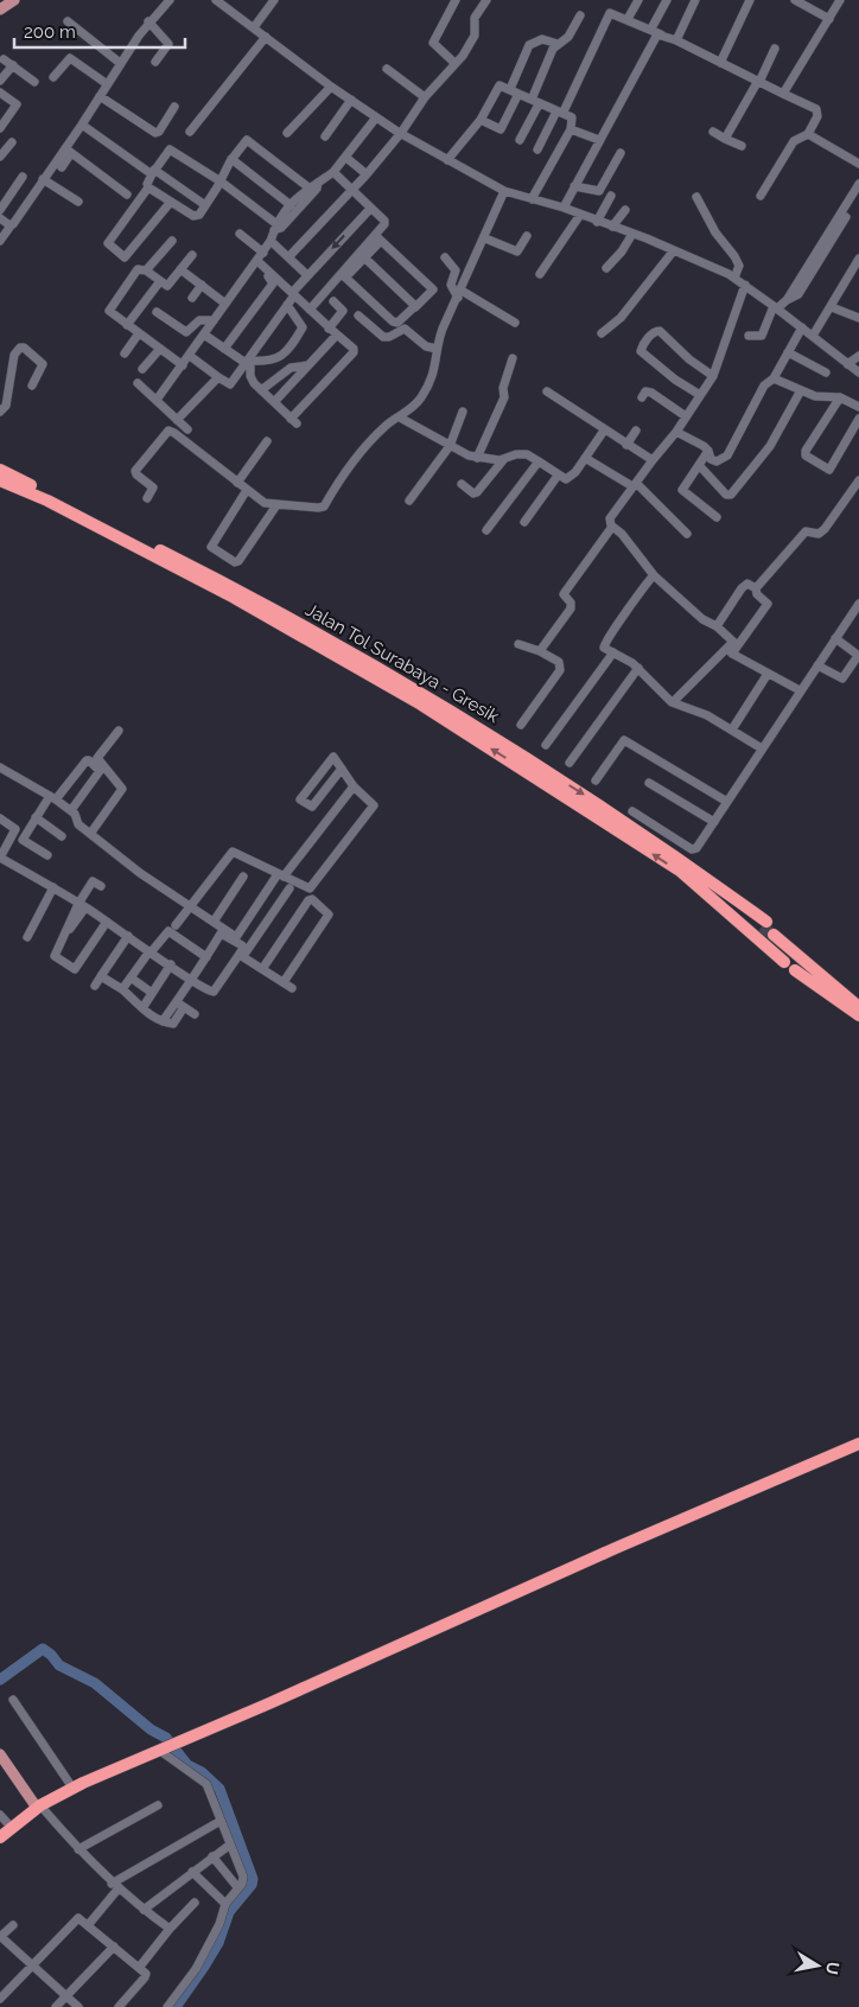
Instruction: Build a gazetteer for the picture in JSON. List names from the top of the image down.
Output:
{
  "streets": {
    "highway": ["Jalan Tol Surabaya - Gresik"]
  },
  "scale_bar": "200 m",
  "north": "right"
}
